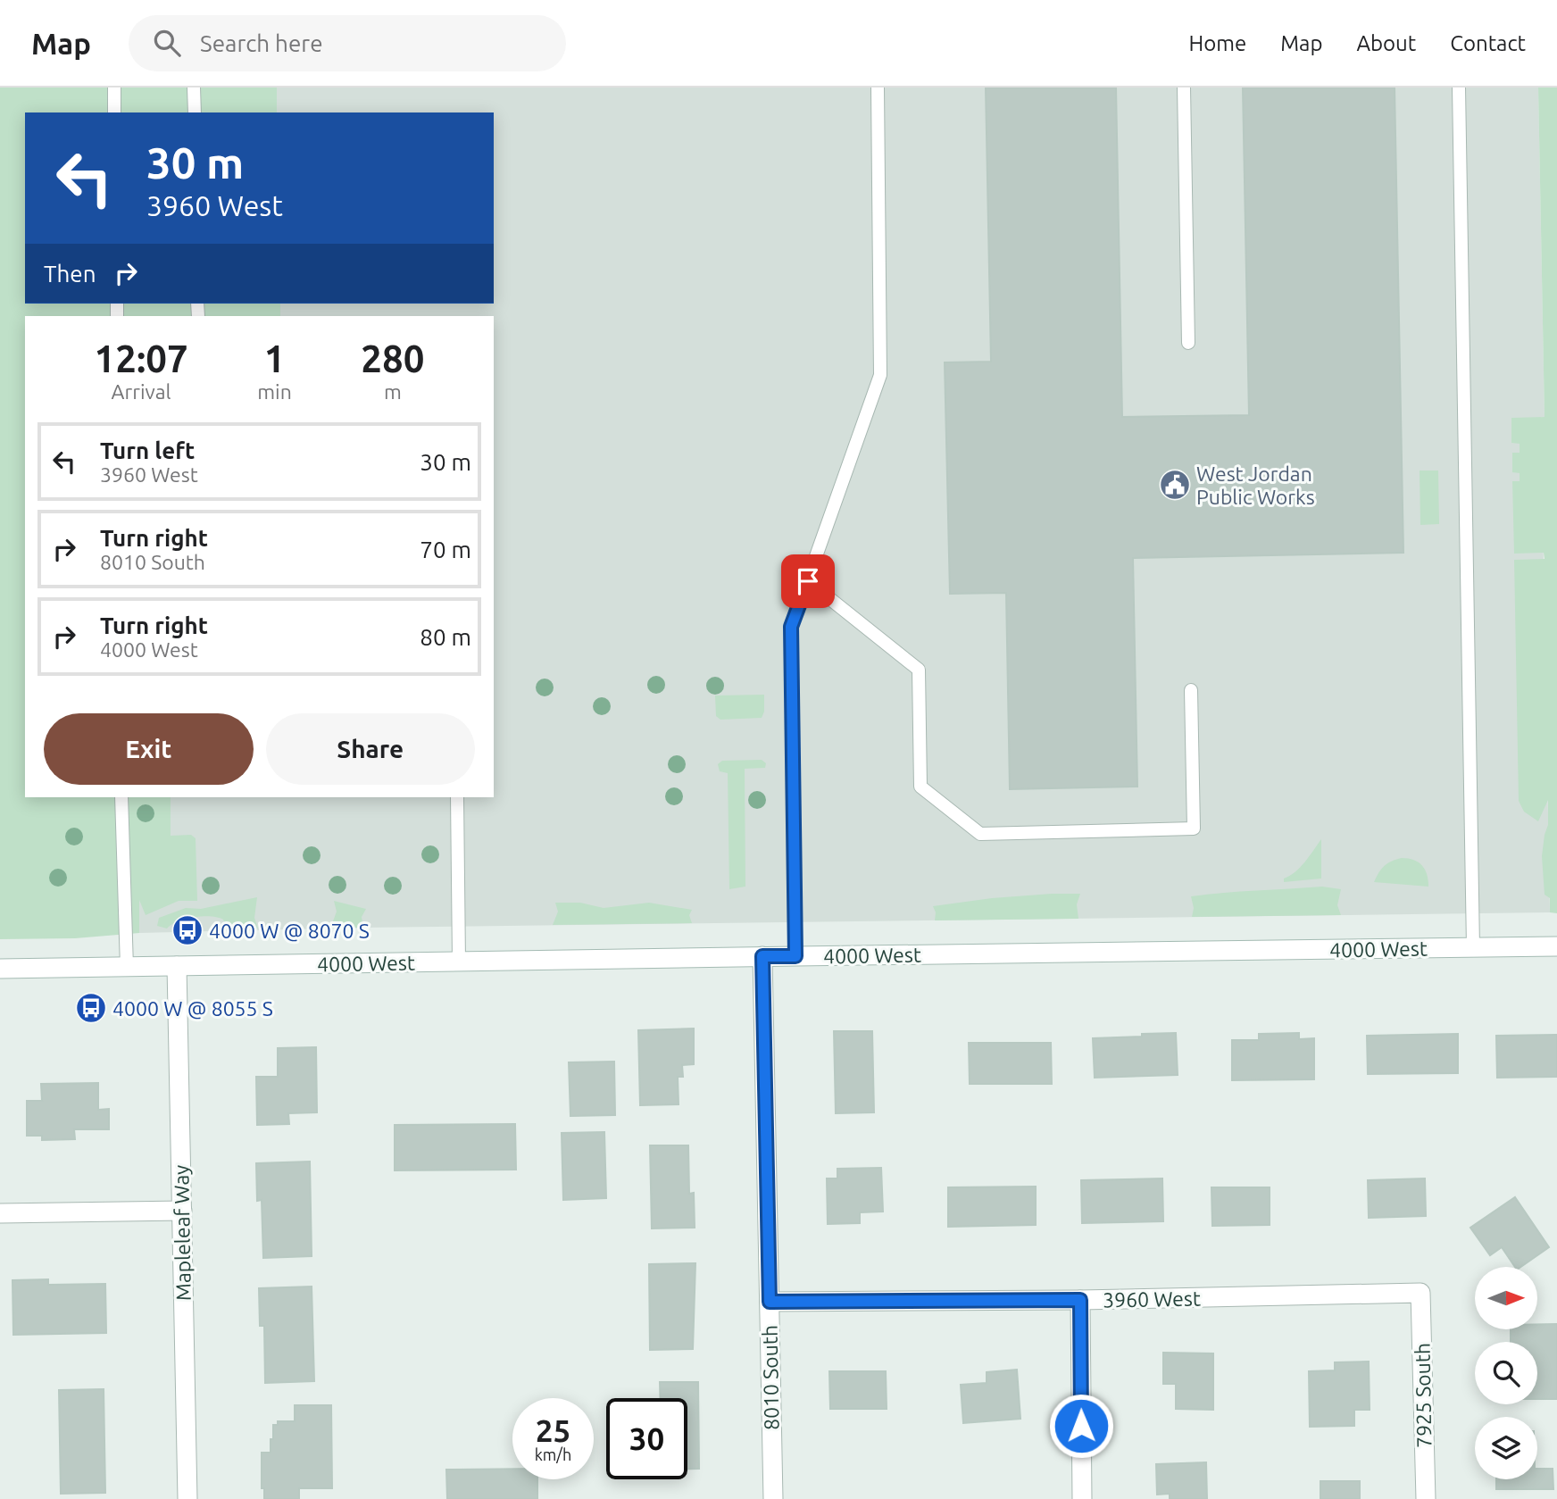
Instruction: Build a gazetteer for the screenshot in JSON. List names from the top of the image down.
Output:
{
  "streets": {
    "street": [
      "4000 West",
      "Mapleleaf Way",
      "3960 West",
      "8010 South",
      "7925 South"
    ]
  },
  "crossings": [
    ["4000 West", "Mapleleaf Way"],
    ["4000 West", "8010 South"],
    ["3960 West", "8010 South"],
    ["3960 West", "7925 South"]
  ],
  "places": {
    "public building": ["West Jordan Public Works"],
    "bus stop": ["4000 W @ 8070 S", "4000 W @ 8055 S"]
  },
  "north": "right",
  "page": {
    "header": "Map",
    "search": "Search here",
    "nav": [
      "Home",
      "Map",
      "About",
      "Contact"
    ],
    "turn": ["30 m", "3960 West"],
    "then": "Then",
    "eta": [
      "12:07",
      "Arrival",
      "1",
      "min",
      "280",
      "m"
    ],
    "list": [
      {
        "name": "Turn left",
        "note": "3960 West",
        "value": "30 m"
      },
      {
        "name": "Turn right",
        "note": "8010 South",
        "value": "70 m"
      },
      {
        "name": "Turn right",
        "note": "4000 West",
        "value": "80 m"
      }
    ],
    "buttons": ["Exit", "Share"],
    "speed": "25 km/h",
    "limit": "30"
  }
}
